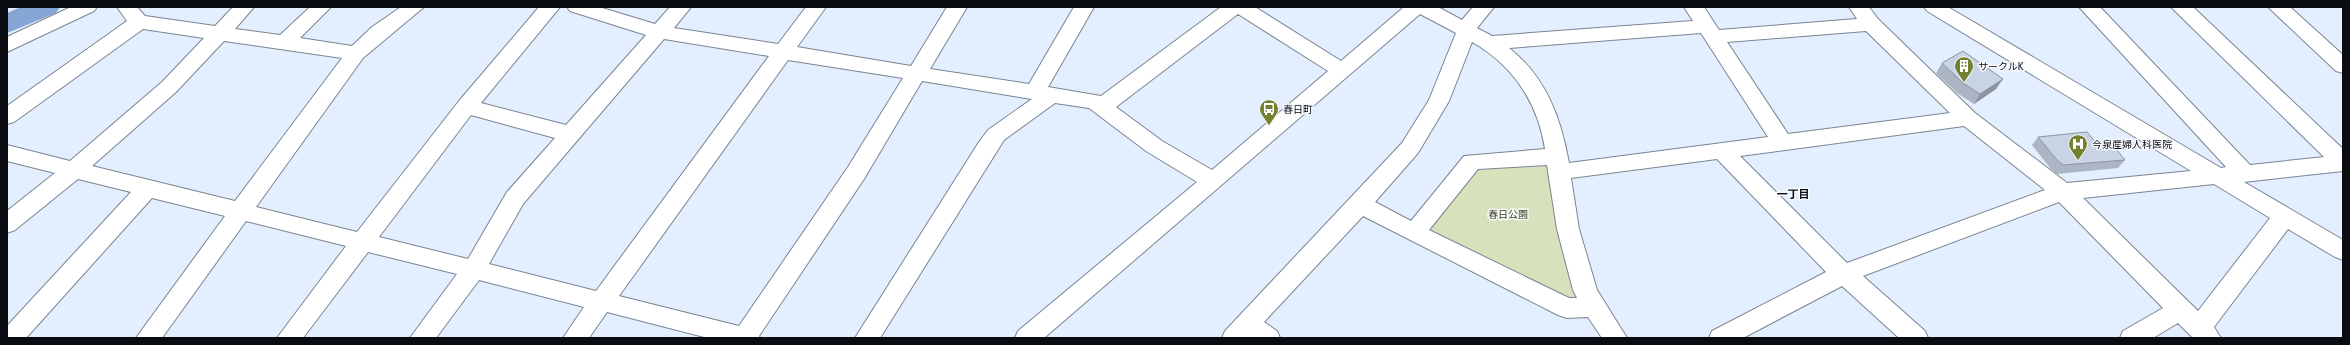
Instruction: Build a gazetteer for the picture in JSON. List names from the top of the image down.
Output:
{
  "districts": ["一丁目"],
  "parks": ["春日公園"],
  "places": {
    "building": ["サークルK"],
    "bus stop": ["春日町"],
    "hospital": ["今泉産婦人科医院"]
  }
}
